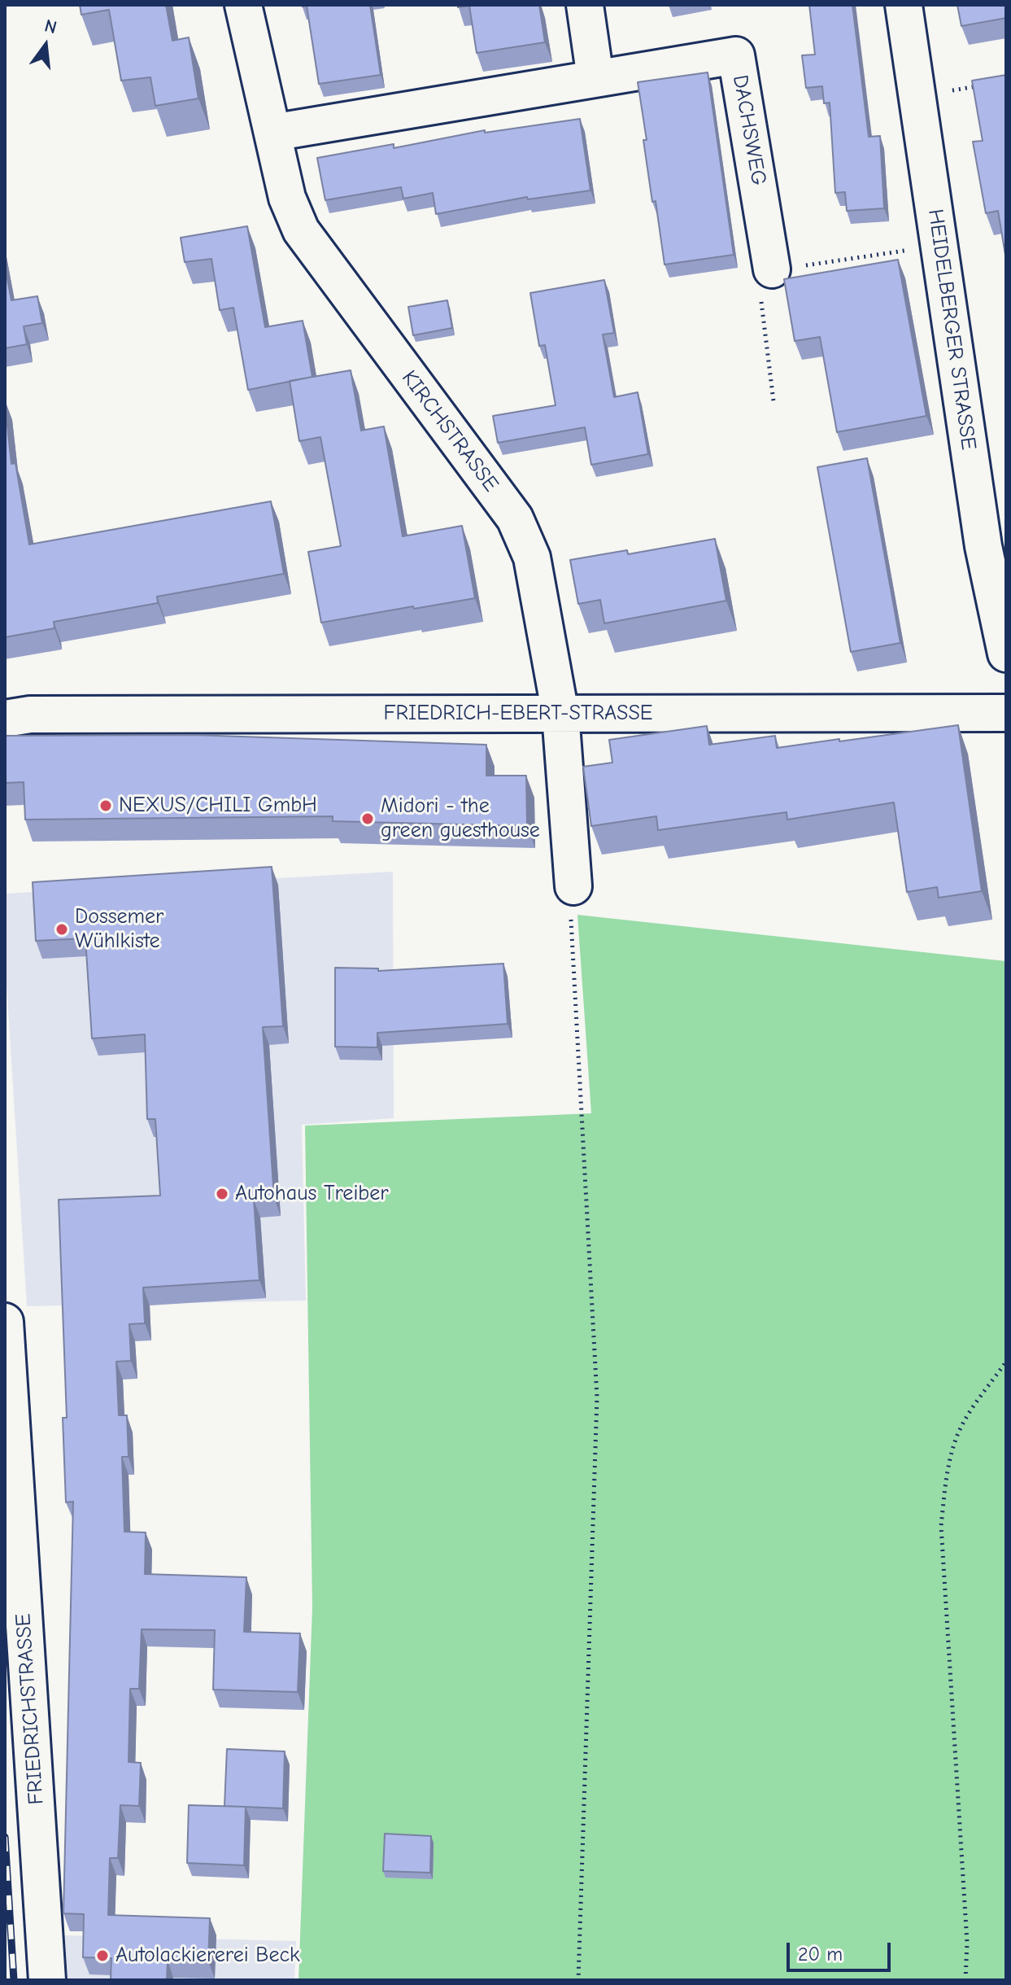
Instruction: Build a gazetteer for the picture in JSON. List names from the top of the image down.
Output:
{
  "streets": {
    "street": [
      "DACHSWEG",
      "HEIDELBERGER STRASSE",
      "KIRCHSTRASSE",
      "FRIEDRICH-EBERT-STRASSE",
      "FRIEDRICHSTRASSE"
    ]
  },
  "crossings": [
    ["DACHSWEG", "KIRCHSTRASSE"],
    ["KIRCHSTRASSE", "FRIEDRICH-EBERT-STRASSE"]
  ],
  "places": [
    "NEXUS/CHILI GmbH",
    "Midori - the green guesthouse",
    "Dossemer Wühlkiste",
    "Autohaus Treiber",
    "Autolackiererei Beck"
  ],
  "scale_bar": "20 m",
  "north": "top"
}
